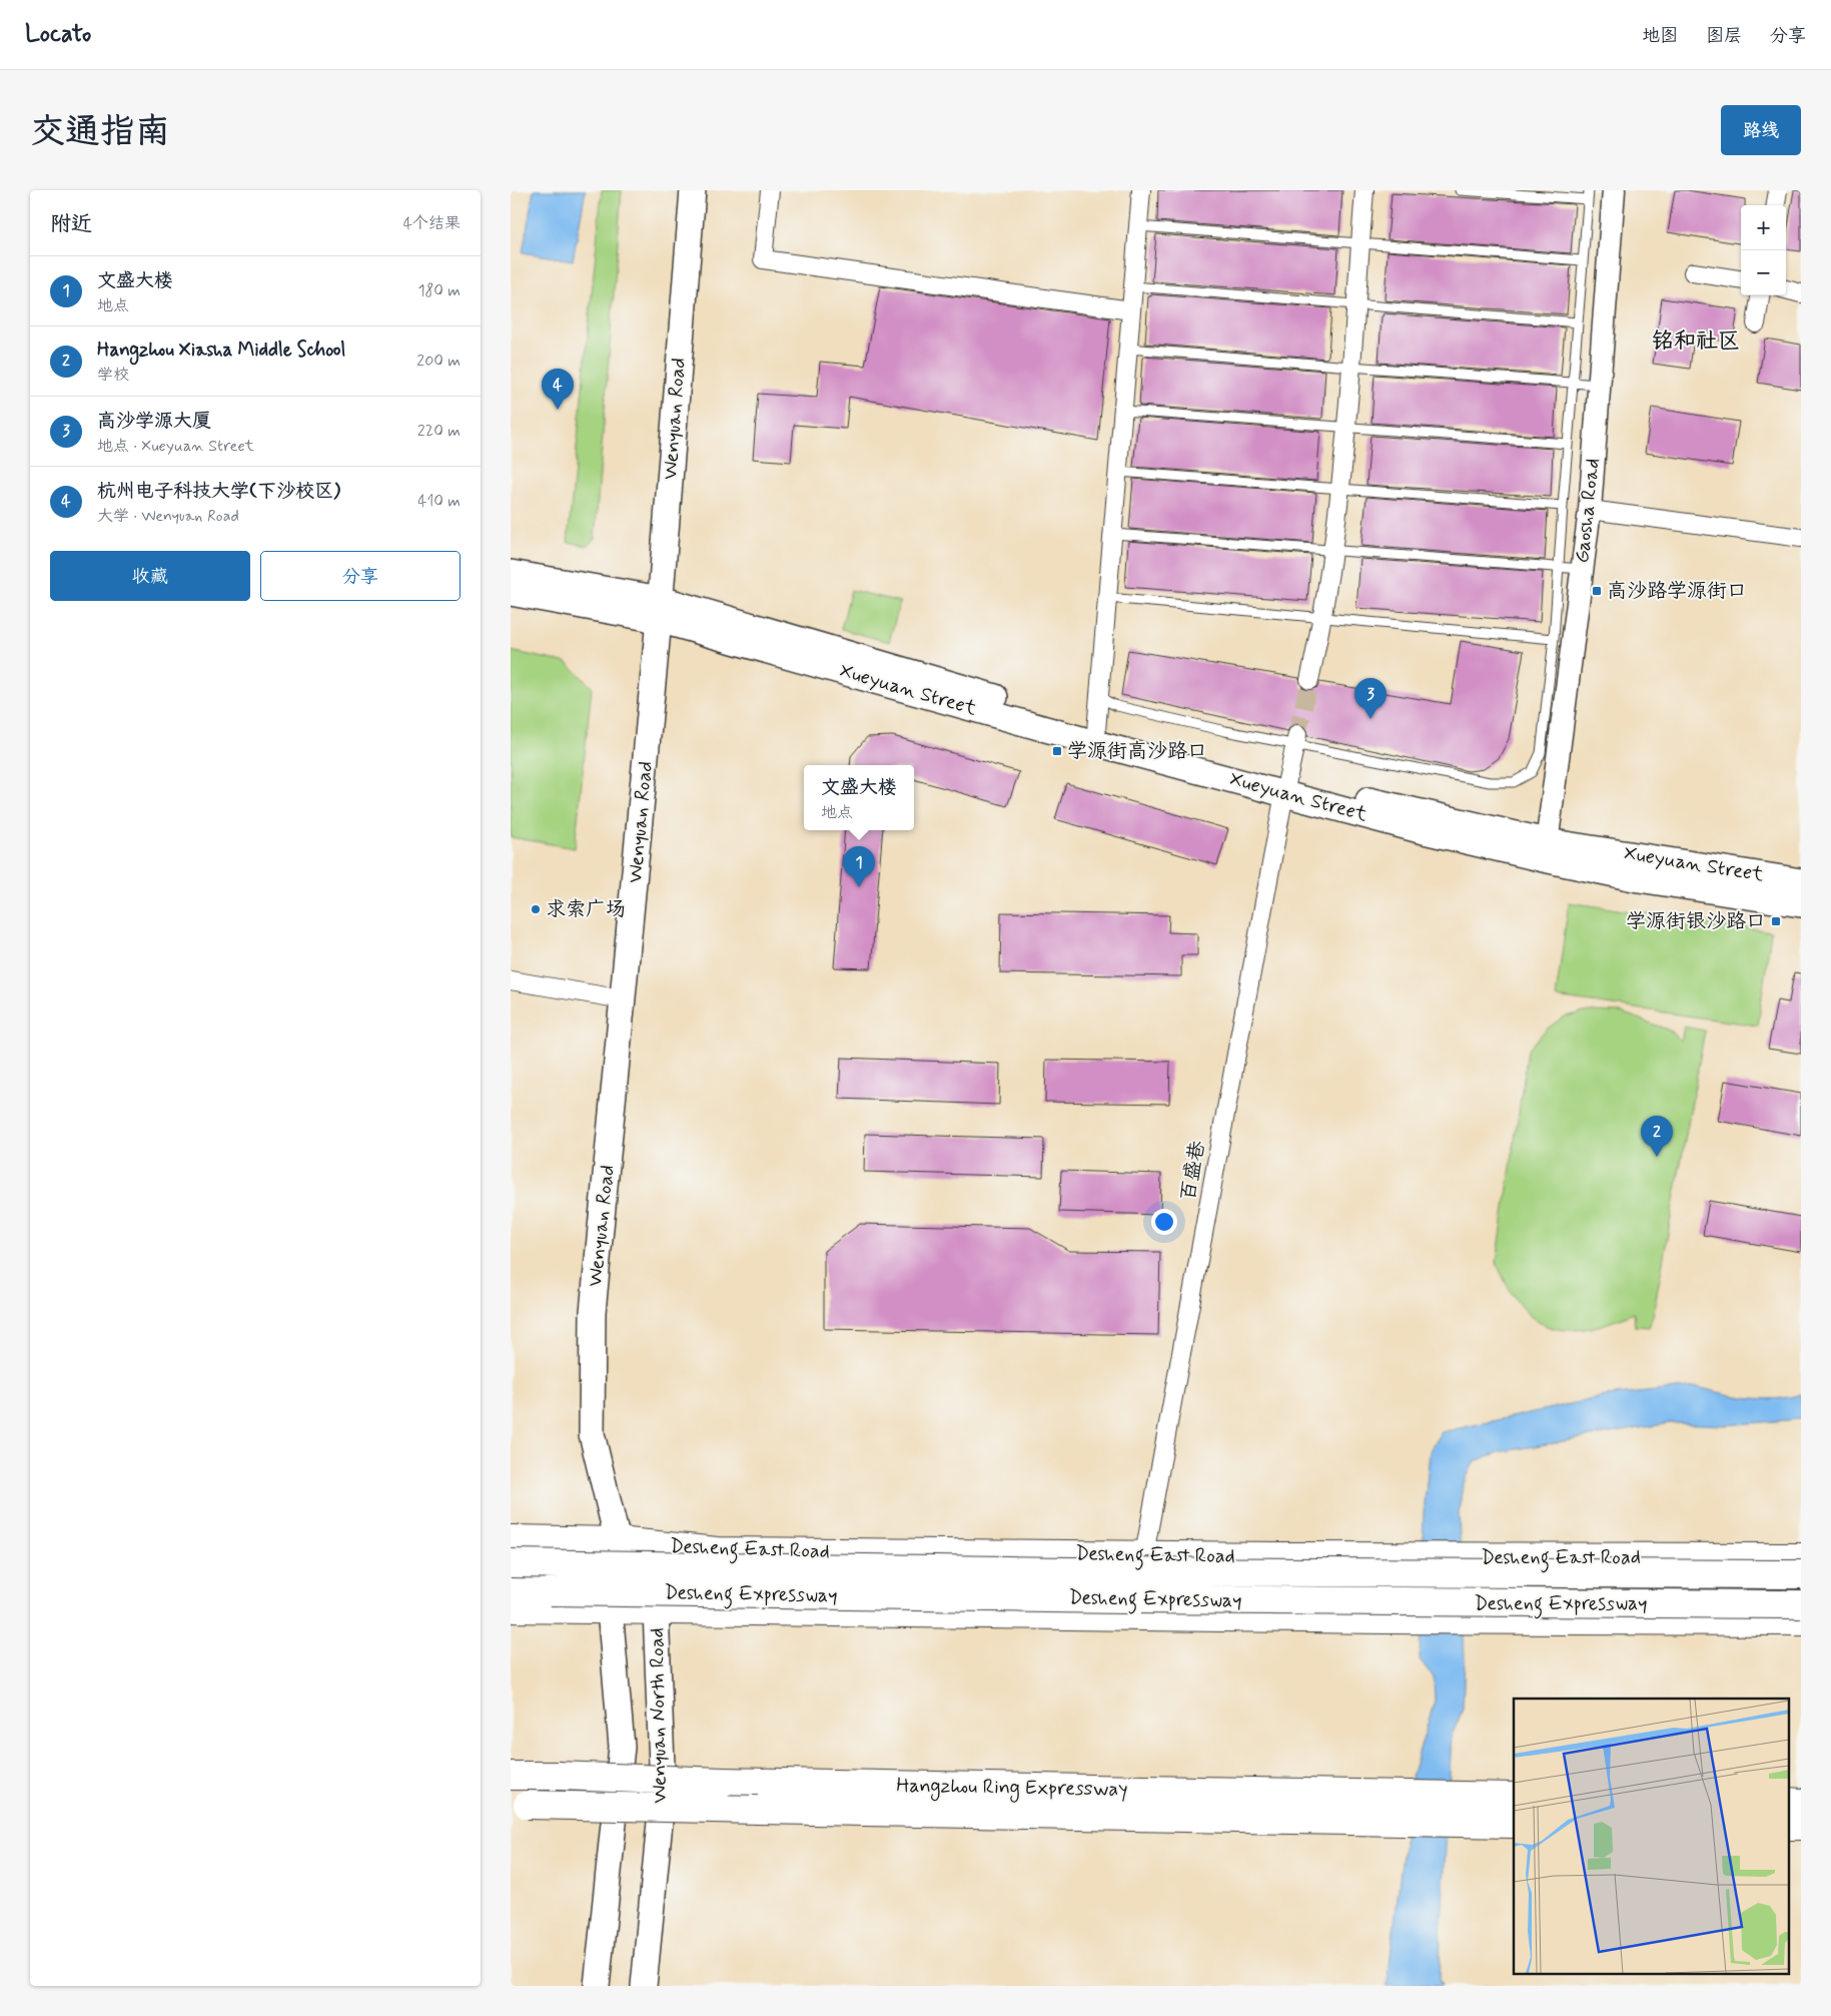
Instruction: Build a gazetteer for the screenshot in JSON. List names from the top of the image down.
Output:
{
  "streets": {
    "main road": [
      "Wenyuan Road",
      "Xueyuan Street",
      "Desheng East Road",
      "Desheng Expressway",
      "Wenyuan North Road",
      "Hangzhou Ring Expressway"
    ],
    "street": ["Gaosha Road", "百盛巷"]
  },
  "crossings": [
    ["Wenyuan Road", "Xueyuan Street"],
    ["Wenyuan Road", "Desheng East Road"],
    ["Wenyuan Road", "Wenyuan North Road"],
    ["Gaosha Road", "Xueyuan Street"],
    ["Xueyuan Street", "百盛巷"],
    ["百盛巷", "Desheng East Road"],
    ["Desheng East Road", "Wenyuan North Road"]
  ],
  "districts": ["铭和社区"],
  "places": {
    "transit": ["高沙路学源街口", "学源街高沙路口", "学源街银沙路口"],
    "other": ["求索广场"]
  },
  "page": {
    "header": "Locato",
    "nav": ["地图", "图层", "分享"],
    "buttons": [
      "路线",
      ["收藏", "分享"]
    ],
    "title": "交通指南",
    "heading": ["附近", "4个结果"],
    "map_buttons": ["+", "−"],
    "list": [
      {
        "mark": "1",
        "name": "文盛大楼",
        "note": "地点",
        "value": "180 m"
      },
      {
        "mark": "2",
        "name": "Hangzhou Xiasha Middle School",
        "note": "学校",
        "value": "200 m"
      },
      {
        "mark": "3",
        "name": "高沙学源大厦",
        "note": "地点 · Xueyuan Street",
        "value": "220 m"
      },
      {
        "mark": "4",
        "name": "杭州电子科技大学(下沙校区)",
        "note": "大学 · Wenyuan Road",
        "value": "410 m"
      }
    ],
    "pins": [
      "4",
      "3",
      "1",
      "2"
    ],
    "popup": ["文盛大楼", "地点"]
  }
}
